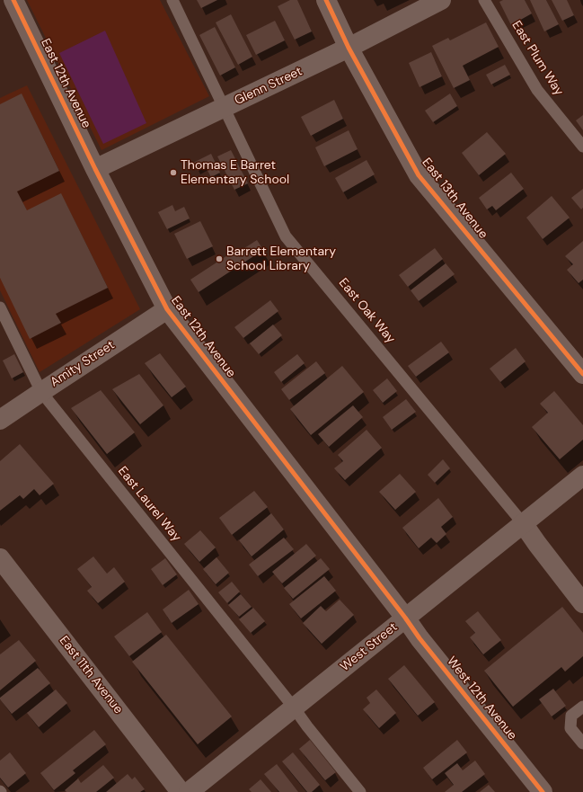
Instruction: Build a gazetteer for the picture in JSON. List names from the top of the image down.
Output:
{
  "streets": {
    "street": [
      "East 12th Avenue",
      "Glenn Street",
      "East 13th Avenue",
      "Amity Street",
      "West Street",
      "East 11th Avenue",
      "West 12th Avenue"
    ],
    "lane": ["East Plum Way", "East Oak Way", "East Laurel Way"]
  },
  "crossings": [
    ["East 12th Avenue", "Glenn Street"],
    ["East 12th Avenue", "Amity Street"],
    ["East 12th Avenue", "West Street"],
    ["East 12th Avenue", "West 12th Avenue"],
    ["Glenn Street", "East 13th Avenue"],
    ["Glenn Street", "East Oak Way"],
    ["East Oak Way", "West Street"],
    ["Amity Street", "East Laurel Way"],
    ["East Laurel Way", "West Street"],
    ["West Street", "West 12th Avenue"]
  ],
  "places": ["Thomas E Barret Elementary School", "Barrett Elementary School Library"]
}
